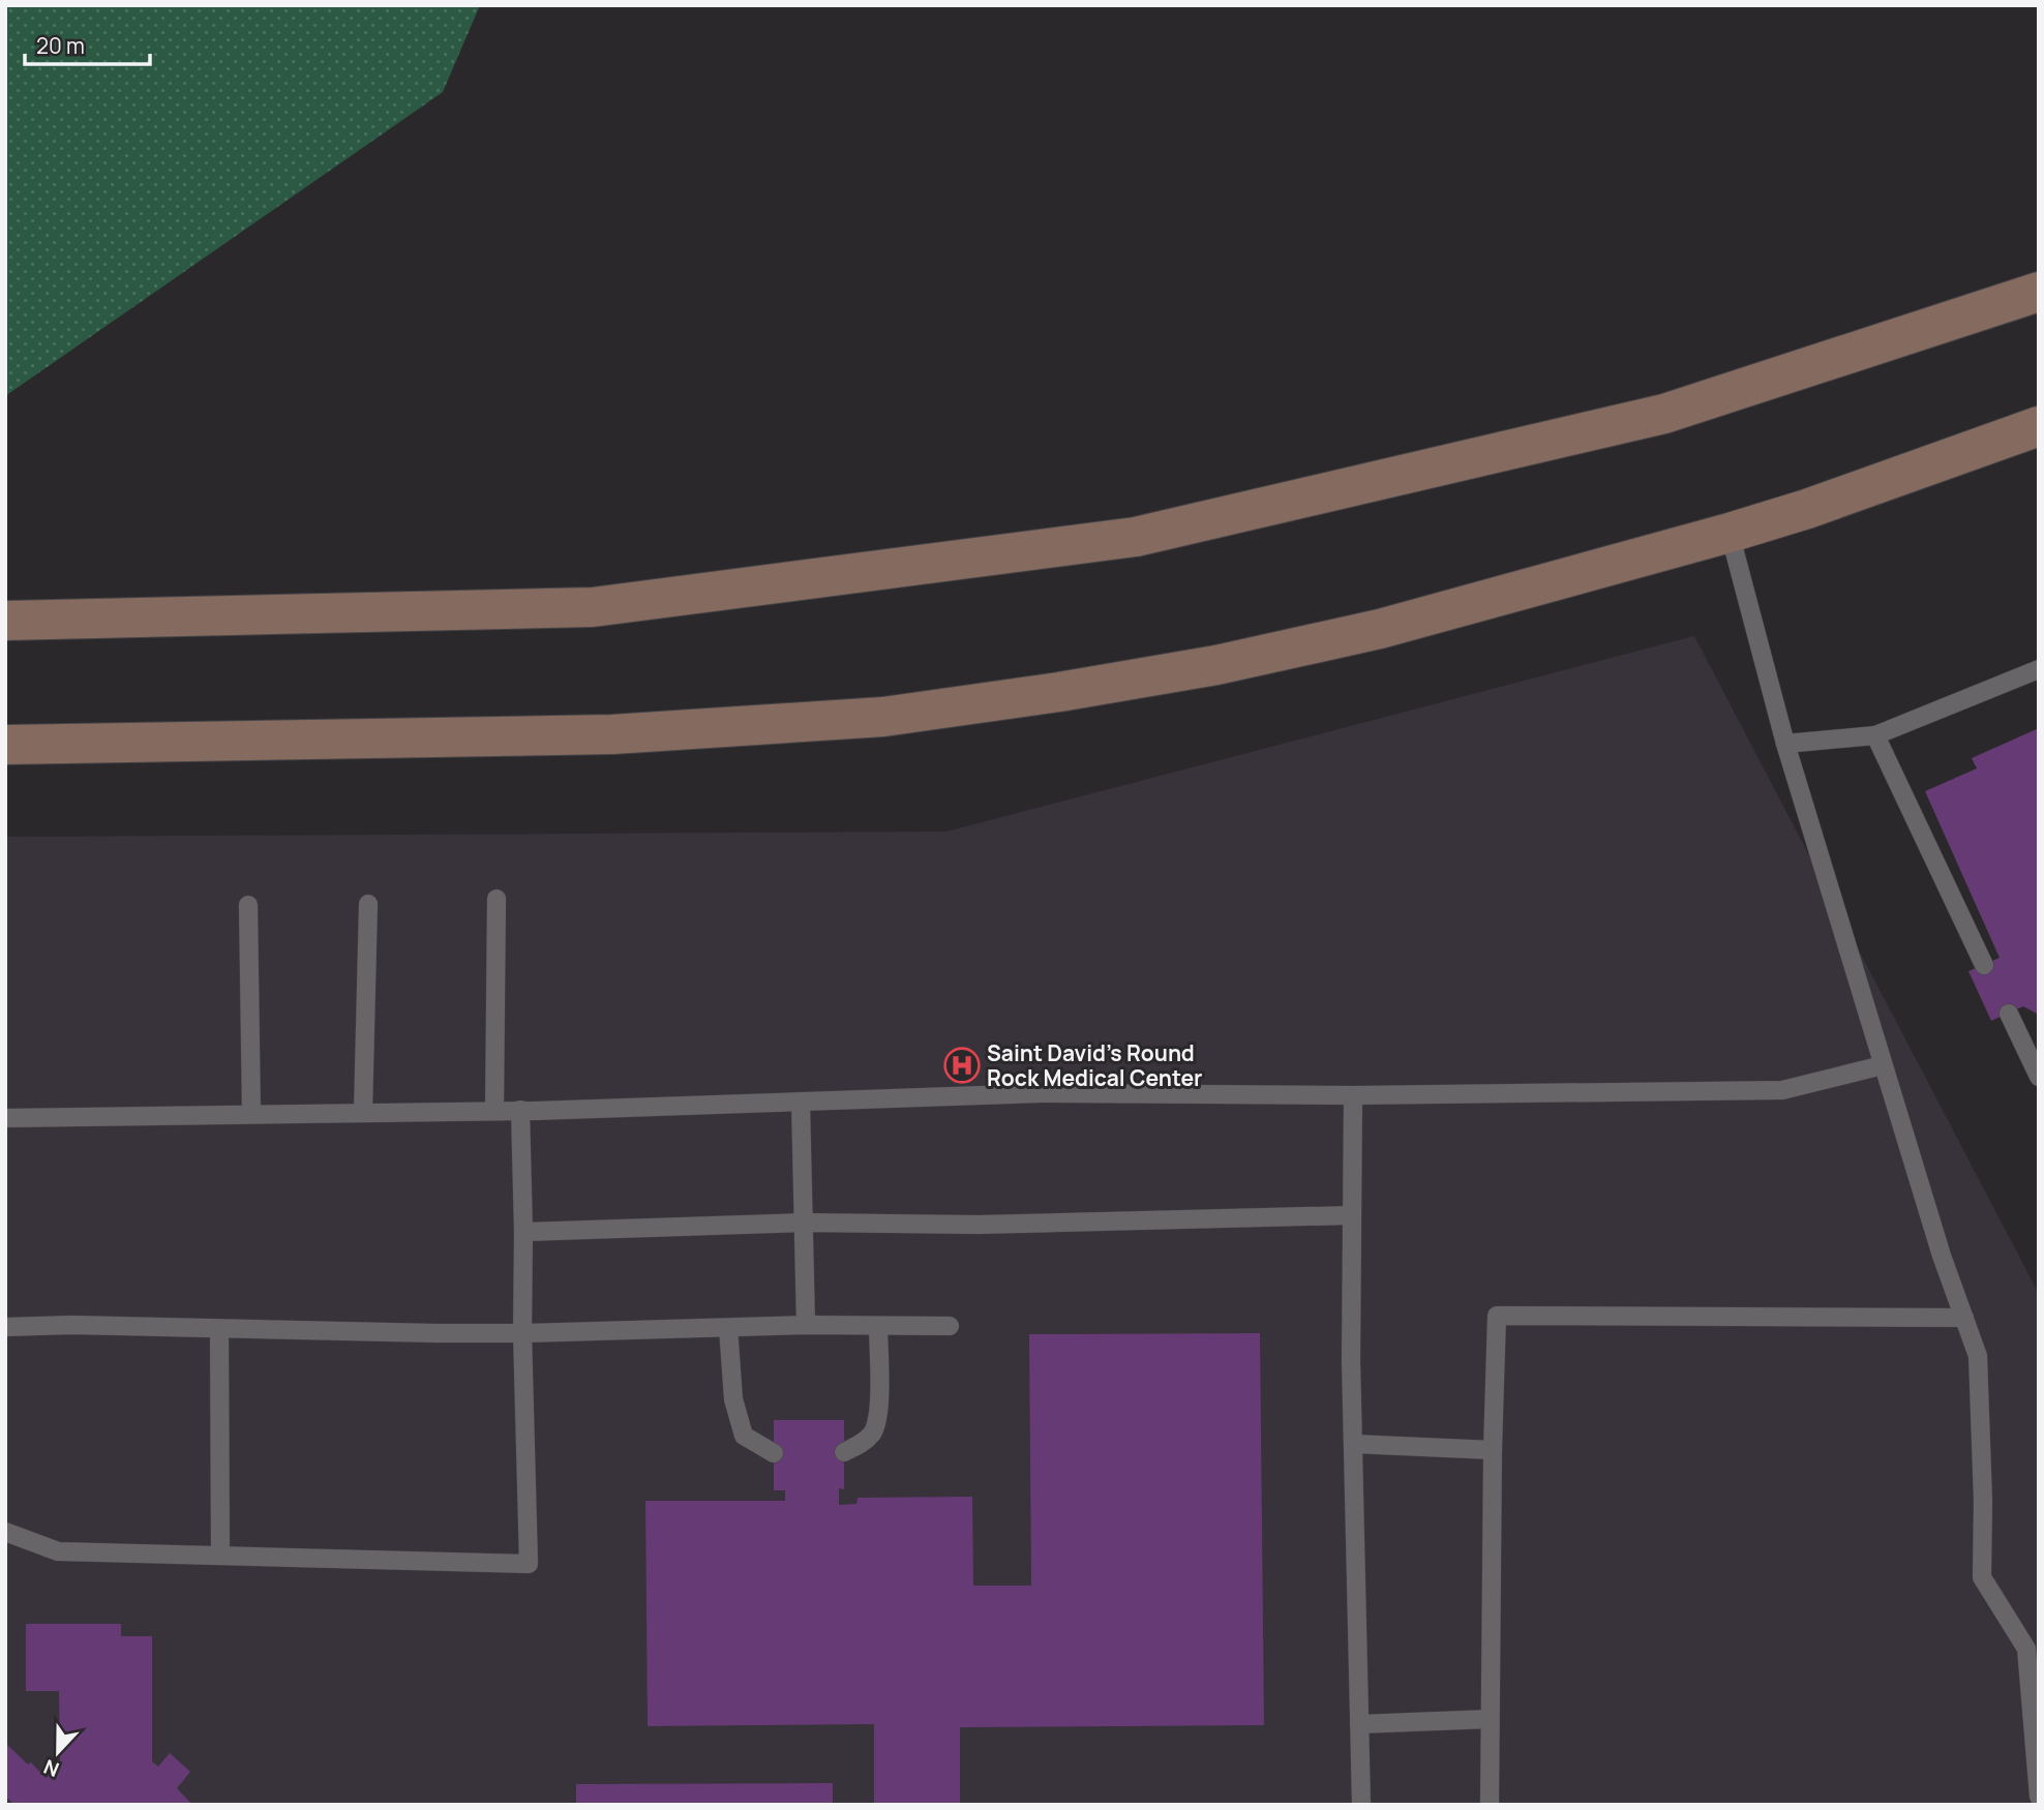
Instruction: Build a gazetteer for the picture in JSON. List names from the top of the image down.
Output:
{
  "places": {
    "hospital": ["Saint David's Round Rock Medical Center"]
  },
  "scale_bar": "20 m",
  "north": "bottom"
}
